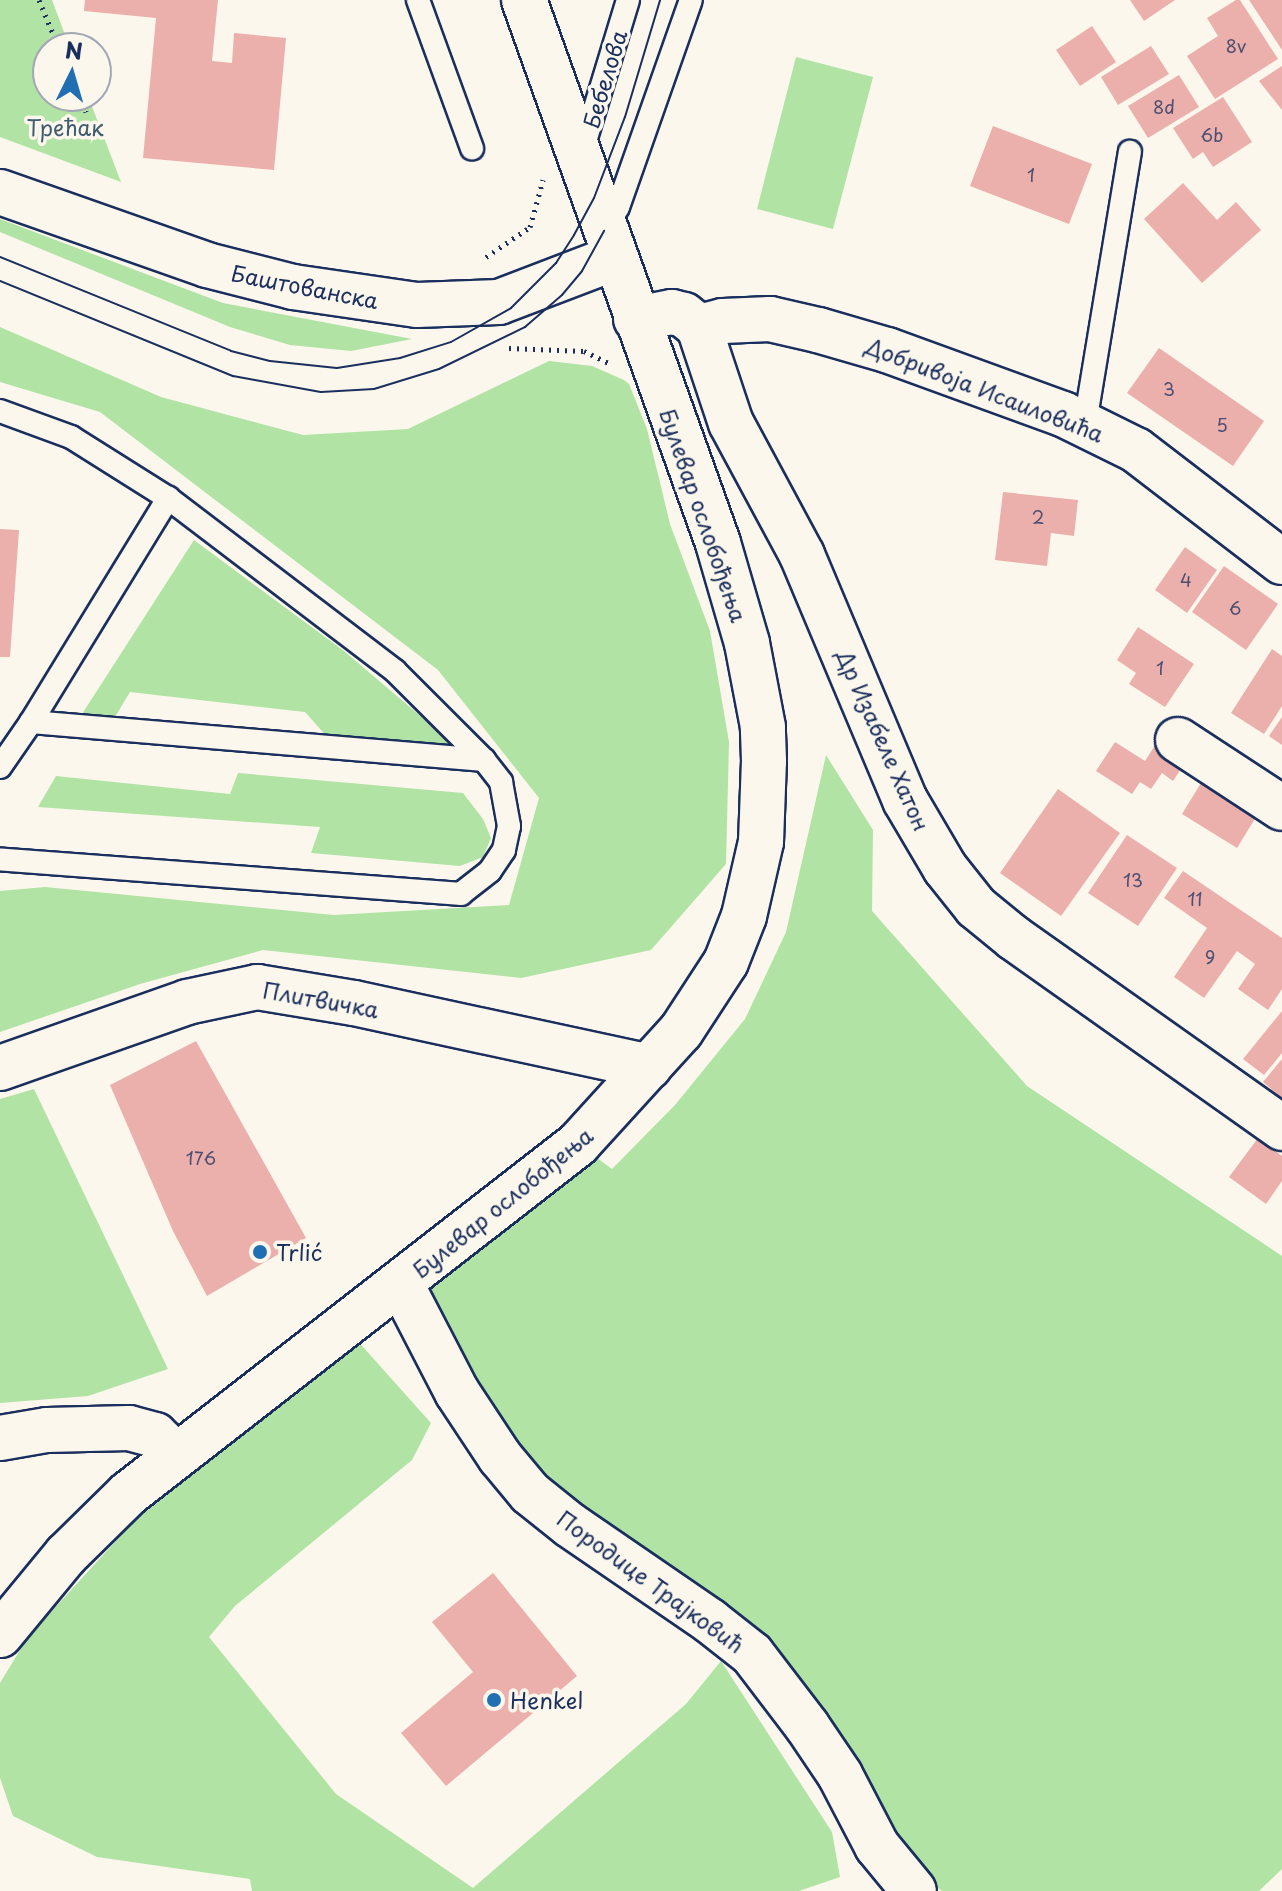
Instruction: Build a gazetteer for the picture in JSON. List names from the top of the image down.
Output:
{
  "streets": {
    "street": [
      "Баштованска",
      "Добривоја Исаиловића",
      "Булевар ослобођења",
      "Др Изабеле Хатон",
      "Плитвичка",
      "Породице Трајковић"
    ],
    "lane": ["Бебелова"]
  },
  "crossings": [
    ["Бебелова", "Булевар ослобођења"],
    ["Баштованска", "Булевар ослобођења"],
    ["Добривоја Исаиловића", "Др Изабеле Хатон"],
    ["Булевар ослобођења", "Плитвичка"],
    ["Булевар ослобођења", "Породице Трајковић"]
  ],
  "parks": ["Трећак"],
  "places": ["Trlić", "Henkel"],
  "house_numbers": [
    "8v",
    "8d",
    "6b",
    "1",
    "3",
    "5",
    "2",
    "4",
    "6",
    "1",
    "13",
    "11",
    "9",
    "176"
  ],
  "north": "top"
}
